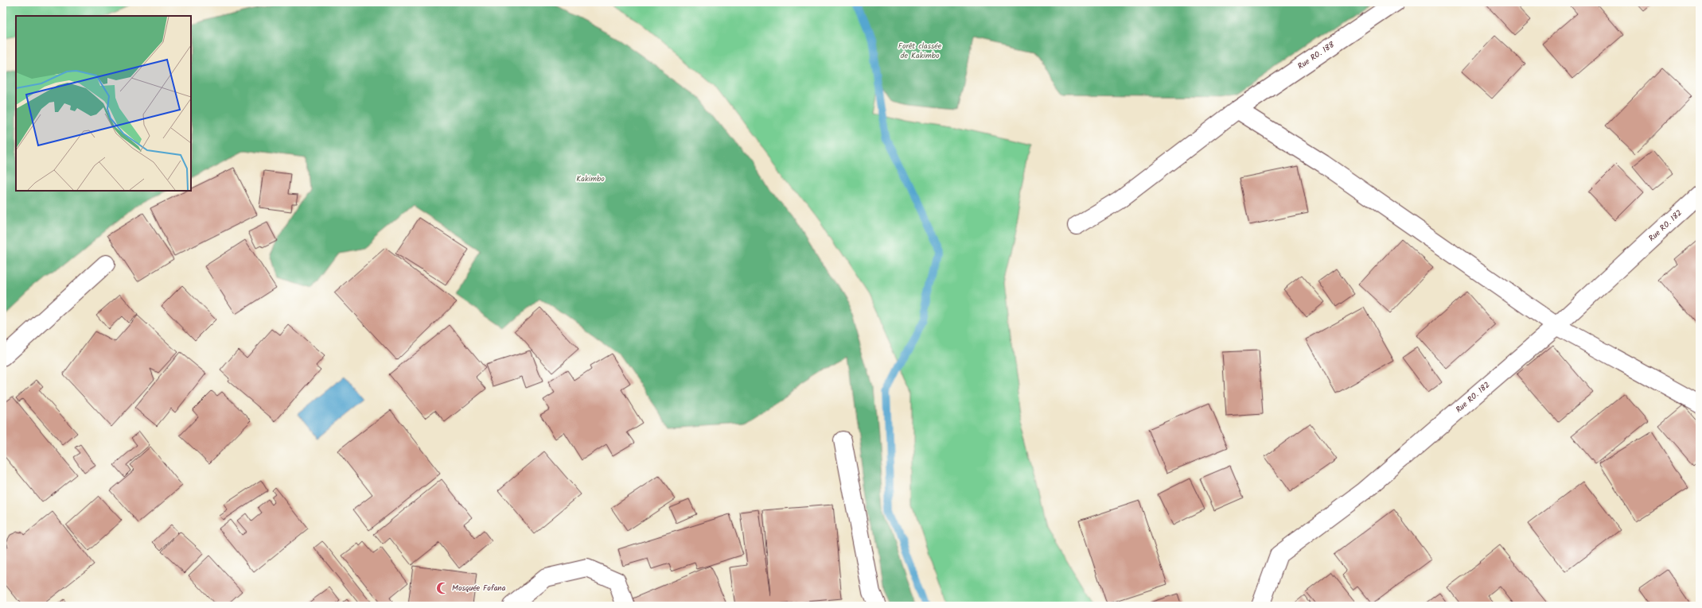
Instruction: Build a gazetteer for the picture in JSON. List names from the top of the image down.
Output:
{
  "streets": {
    "street": ["Rue RO. 188", "Rue RO. 182"]
  },
  "parks": ["Forêt classée de Kakimbo", "Kakimbo"],
  "places": {
    "mosque": ["Mosquée Fofana"]
  }
}
